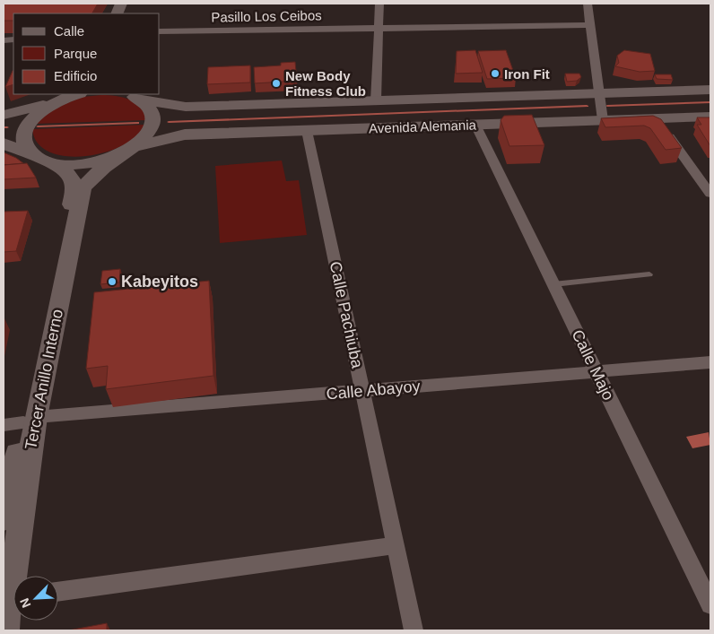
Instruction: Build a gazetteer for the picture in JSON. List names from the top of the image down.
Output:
{
  "streets": {
    "main road": ["Avenida Alemania", "Tercer Anillo Interno"],
    "street": [
      "Pasillo Los Ceibos",
      "Calle Pachiuba",
      "Calle Majo",
      "Calle Abayoy"
    ]
  },
  "crossings": [
    ["Avenida Alemania", "Calle Pachiuba"],
    ["Avenida Alemania", "Calle Majo"],
    ["Avenida Alemania", "Tercer Anillo Interno"],
    ["Calle Pachiuba", "Calle Abayoy"],
    ["Calle Majo", "Calle Abayoy"],
    ["Tercer Anillo Interno", "Calle Abayoy"]
  ],
  "places": ["Iron Fit", "New Body Fitness Club", "Kabeyitos"],
  "legend": ["Calle", "Parque", "Edificio"],
  "north": "bottom left"
}
